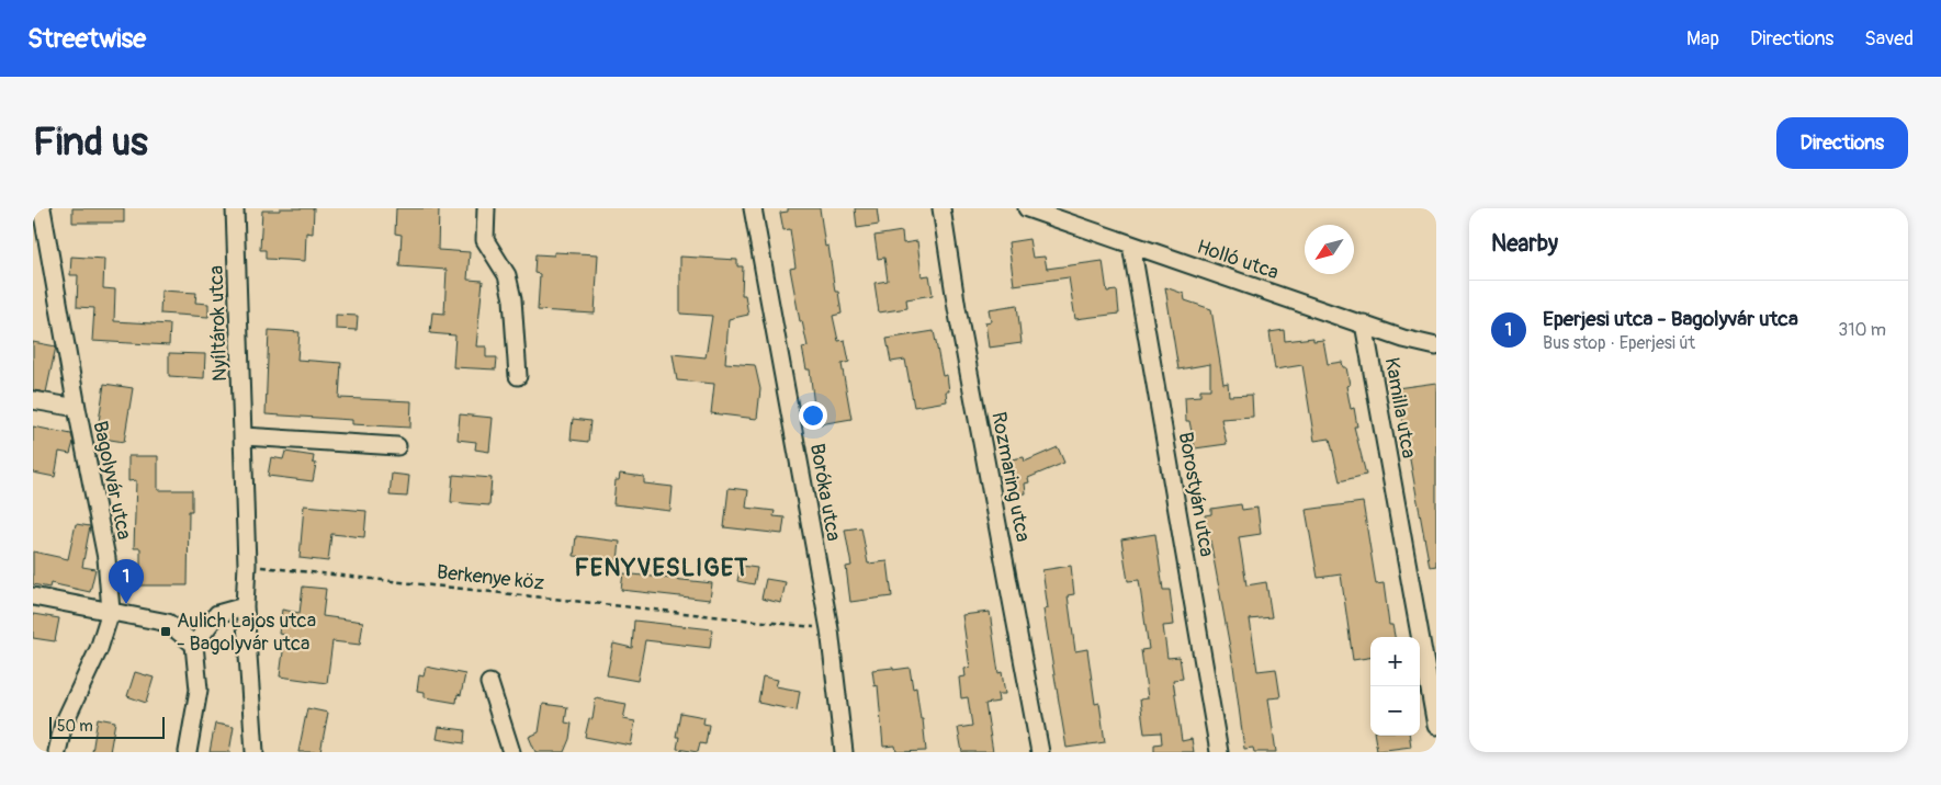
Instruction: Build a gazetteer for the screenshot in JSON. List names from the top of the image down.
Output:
{
  "streets": {
    "street": [
      "Holló utca",
      "Nyíltárok utca",
      "Kamilla utca",
      "Rozmaring utca",
      "Bagolyvár utca",
      "Boróka utca",
      "Borostyán utca"
    ],
    "path": ["Berkenye köz"]
  },
  "crossings": [
    ["Holló utca", "Kamilla utca"],
    ["Holló utca", "Borostyán utca"],
    ["Nyíltárok utca", "Berkenye köz"],
    ["Boróka utca", "Berkenye köz"]
  ],
  "districts": ["FENYVESLIGET"],
  "places": {
    "transit": ["Aulich Lajos utca - Bagolyvár utca"]
  },
  "scale_bar": "50 m",
  "north": "bottom left",
  "page": {
    "header": "Streetwise",
    "nav": ["Map", "Directions", "Saved"],
    "buttons": "Directions",
    "title": "Find us",
    "heading": "Nearby",
    "list": [
      {
        "mark": "1",
        "name": "Eperjesi utca - Bagolyvár utca",
        "note": "Bus stop · Eperjesi út",
        "value": "310 m"
      }
    ],
    "pins": "1",
    "map_buttons": ["+", "−"],
    "scale": "50 m"
  }
}
